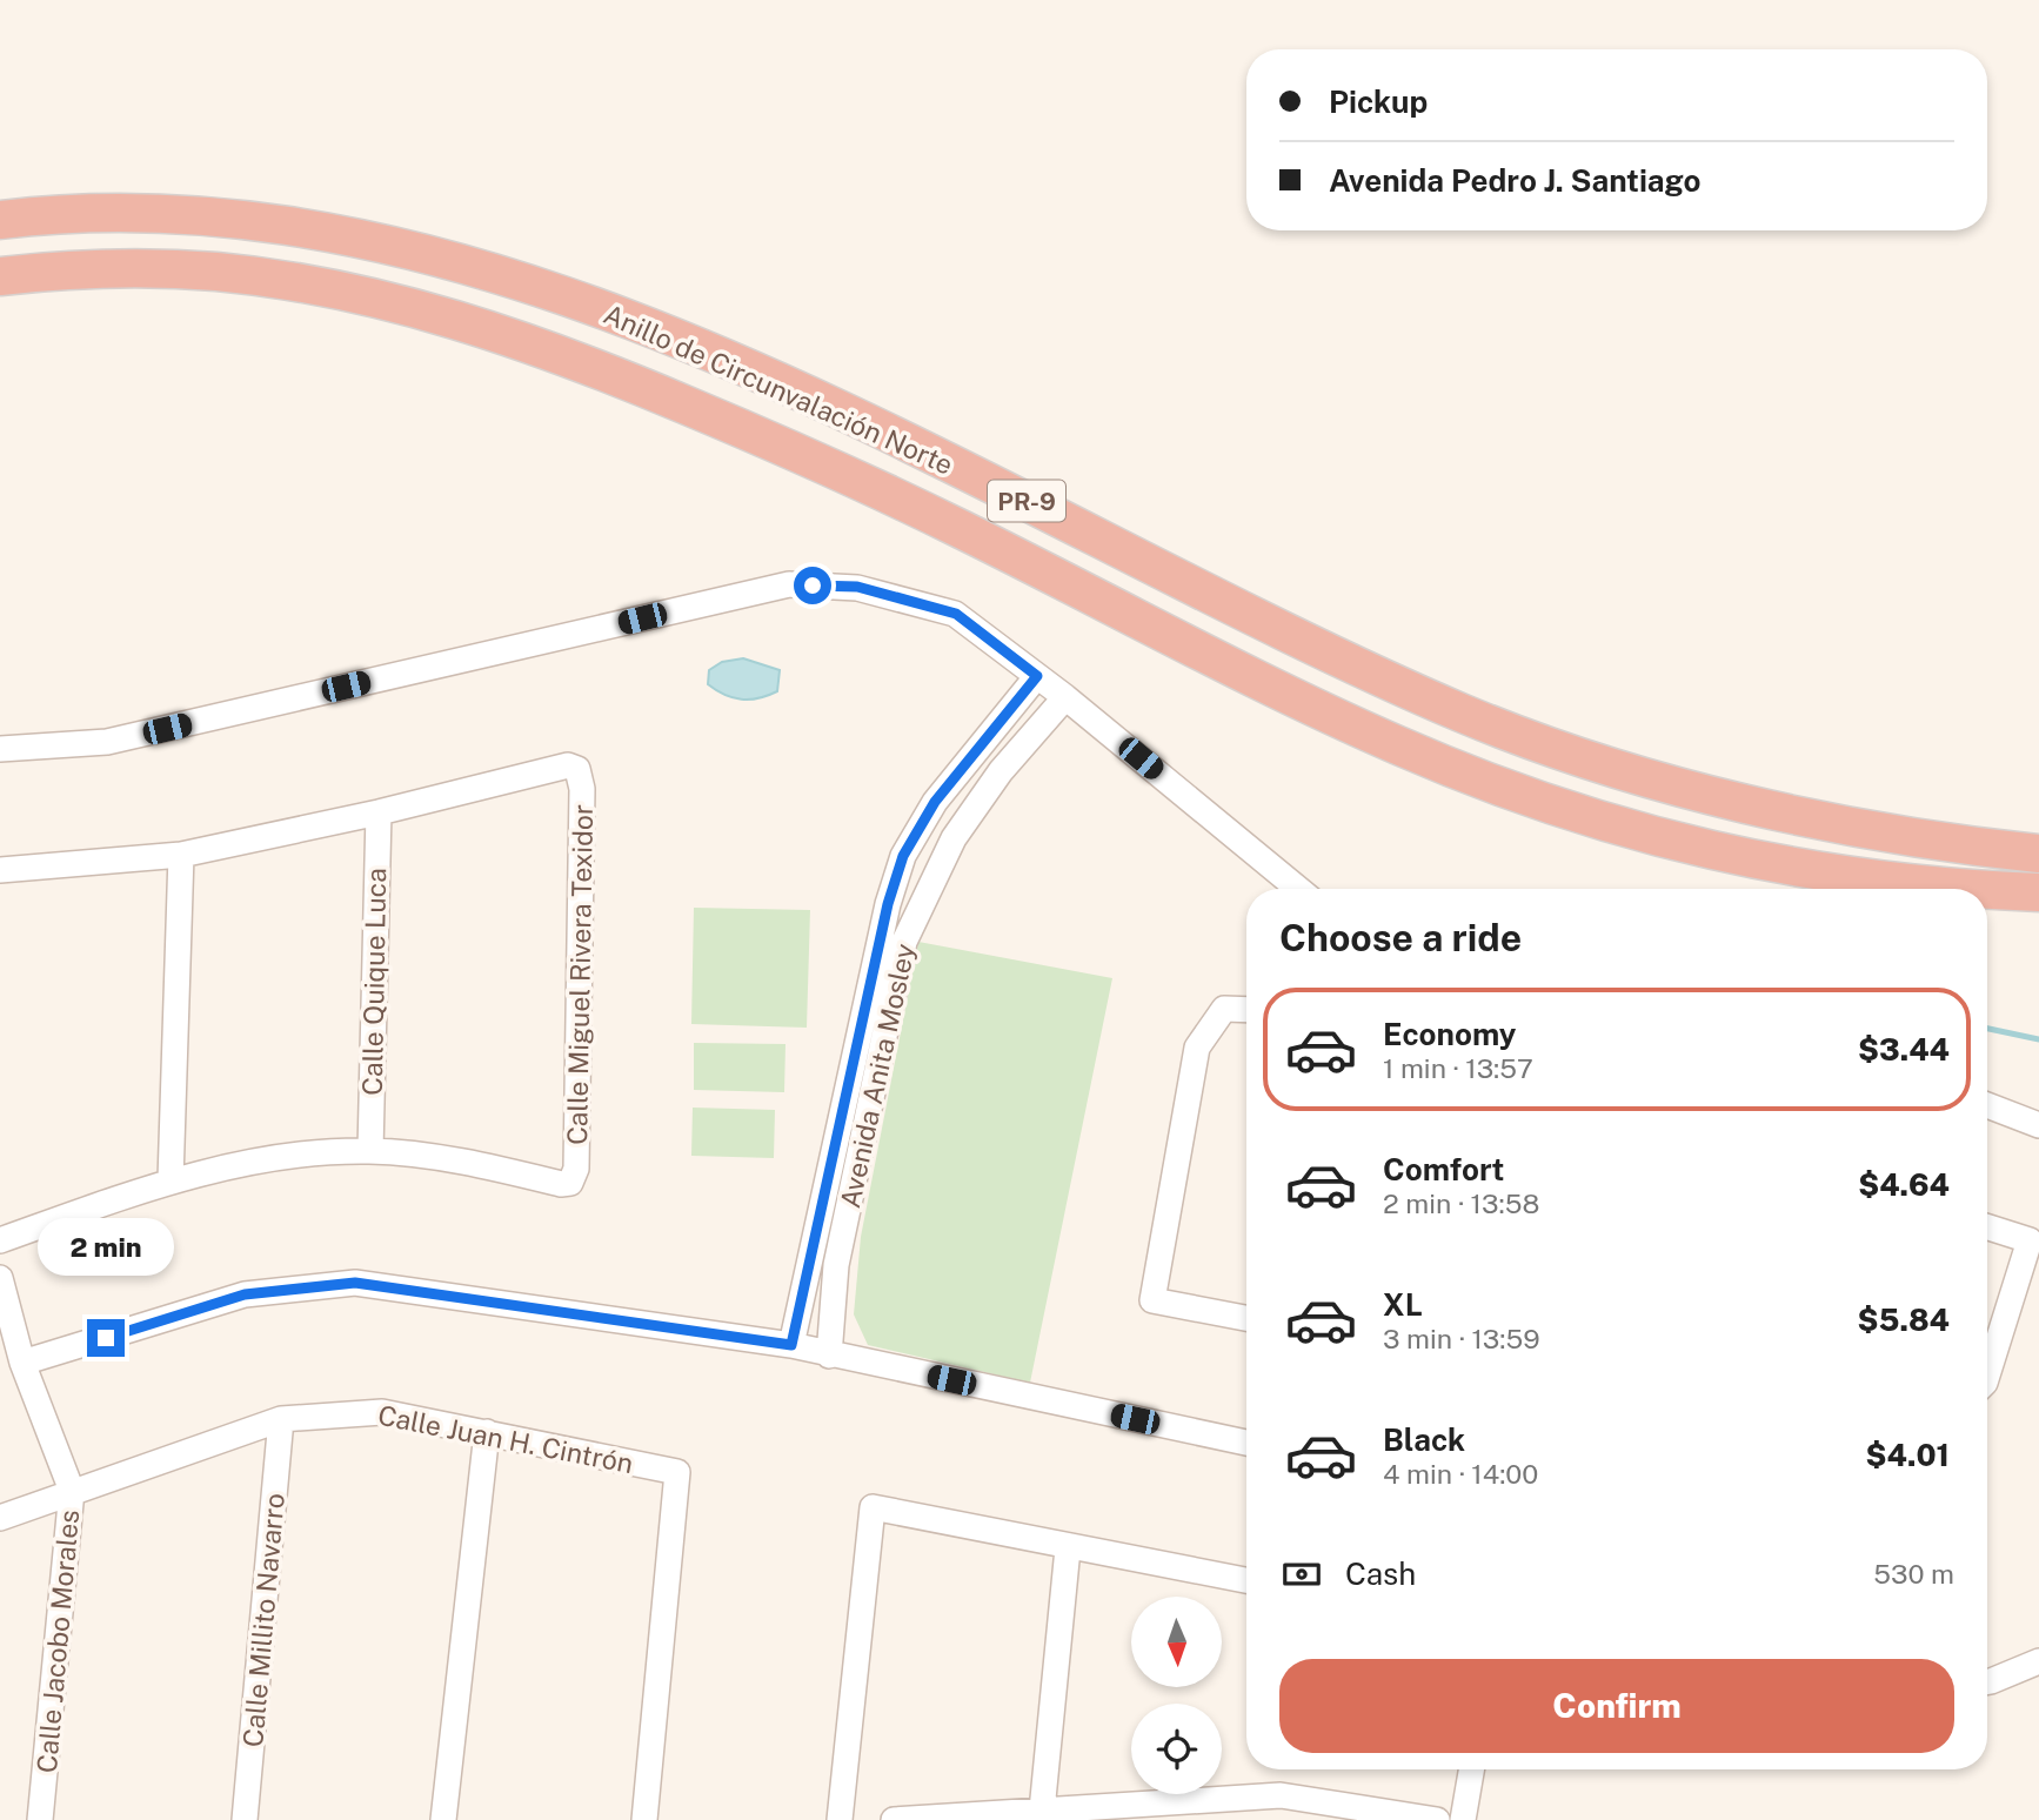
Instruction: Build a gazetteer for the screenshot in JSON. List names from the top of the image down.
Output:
{
  "streets": {
    "highway": ["Anillo de Circunvalación Norte", "PR-9"],
    "street": [
      "Calle Miguel Rivera Texidor",
      "Calle Quique Luca",
      "Avenida Anita Mosley",
      "Calle Juan H. Cintrón",
      "Calle Millito Navarro",
      "Calle Jacobo Morales"
    ]
  },
  "crossings": [
    ["Calle Miguel Rivera Texidor", "Calle Quique Luca"],
    ["Calle Juan H. Cintrón", "Calle Millito Navarro"],
    ["Calle Juan H. Cintrón", "Calle Jacobo Morales"]
  ],
  "north": "bottom",
  "page": {
    "banner": ["Pickup", "Avenida Pedro J. Santiago"],
    "heading": "Choose a ride",
    "list": [
      {
        "name": "Economy",
        "note": "1 min · 13:57",
        "value": "$3.44"
      },
      {
        "name": "Comfort",
        "note": "2 min · 13:58",
        "value": "$4.64"
      },
      {
        "name": "XL",
        "note": "3 min · 13:59",
        "value": "$5.84"
      },
      {
        "name": "Black",
        "note": "4 min · 14:00",
        "value": "$4.01"
      }
    ],
    "bubble": "2 min",
    "pay": ["Cash", "530 m"],
    "buttons": "Confirm"
  }
}
